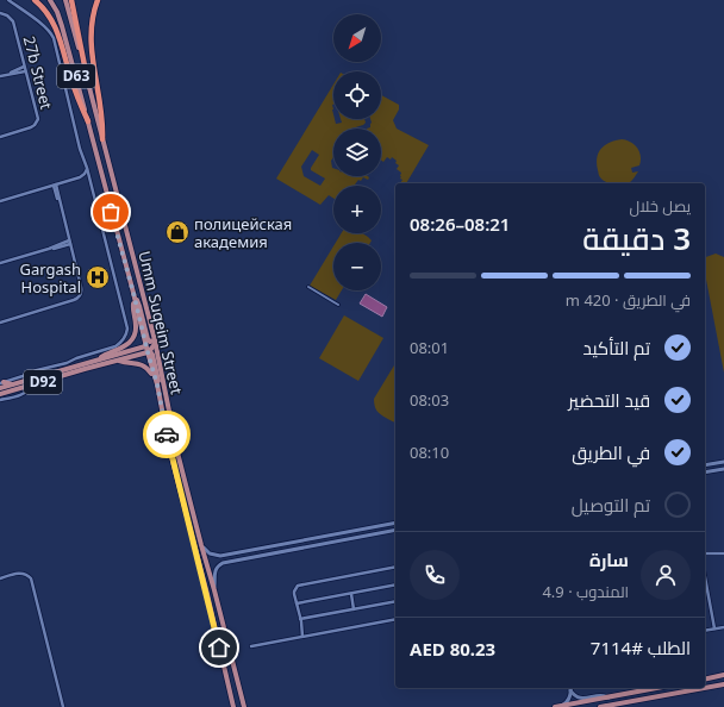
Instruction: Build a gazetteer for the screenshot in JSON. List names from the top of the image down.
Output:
{
  "streets": {
    "main road": ["D63", "Umm Suqeim Street", "D92"],
    "street": ["27b Street"]
  },
  "crossings": [
    ["Umm Suqeim Street", "D92"]
  ],
  "places": {
    "shop": ["полицейская академия"],
    "hospital": ["Gargash Hospital"]
  },
  "north": "bottom left",
  "page": {
    "map_buttons": ["+", "−"],
    "heading": ["3 دقيقة", "يصل خلال", "08:21–08:26"],
    "panel": [
      "سارة",
      "المندوب · 4.9",
      "الطلب #7114",
      "AED 80.23"
    ],
    "bar": "في الطريق · 420 m",
    "list": [
      ["تم التأكيد", "08:01"],
      ["قيد التحضير", "08:03"],
      ["في الطريق", "08:10"],
      "تم التوصيل"
    ]
  }
}
